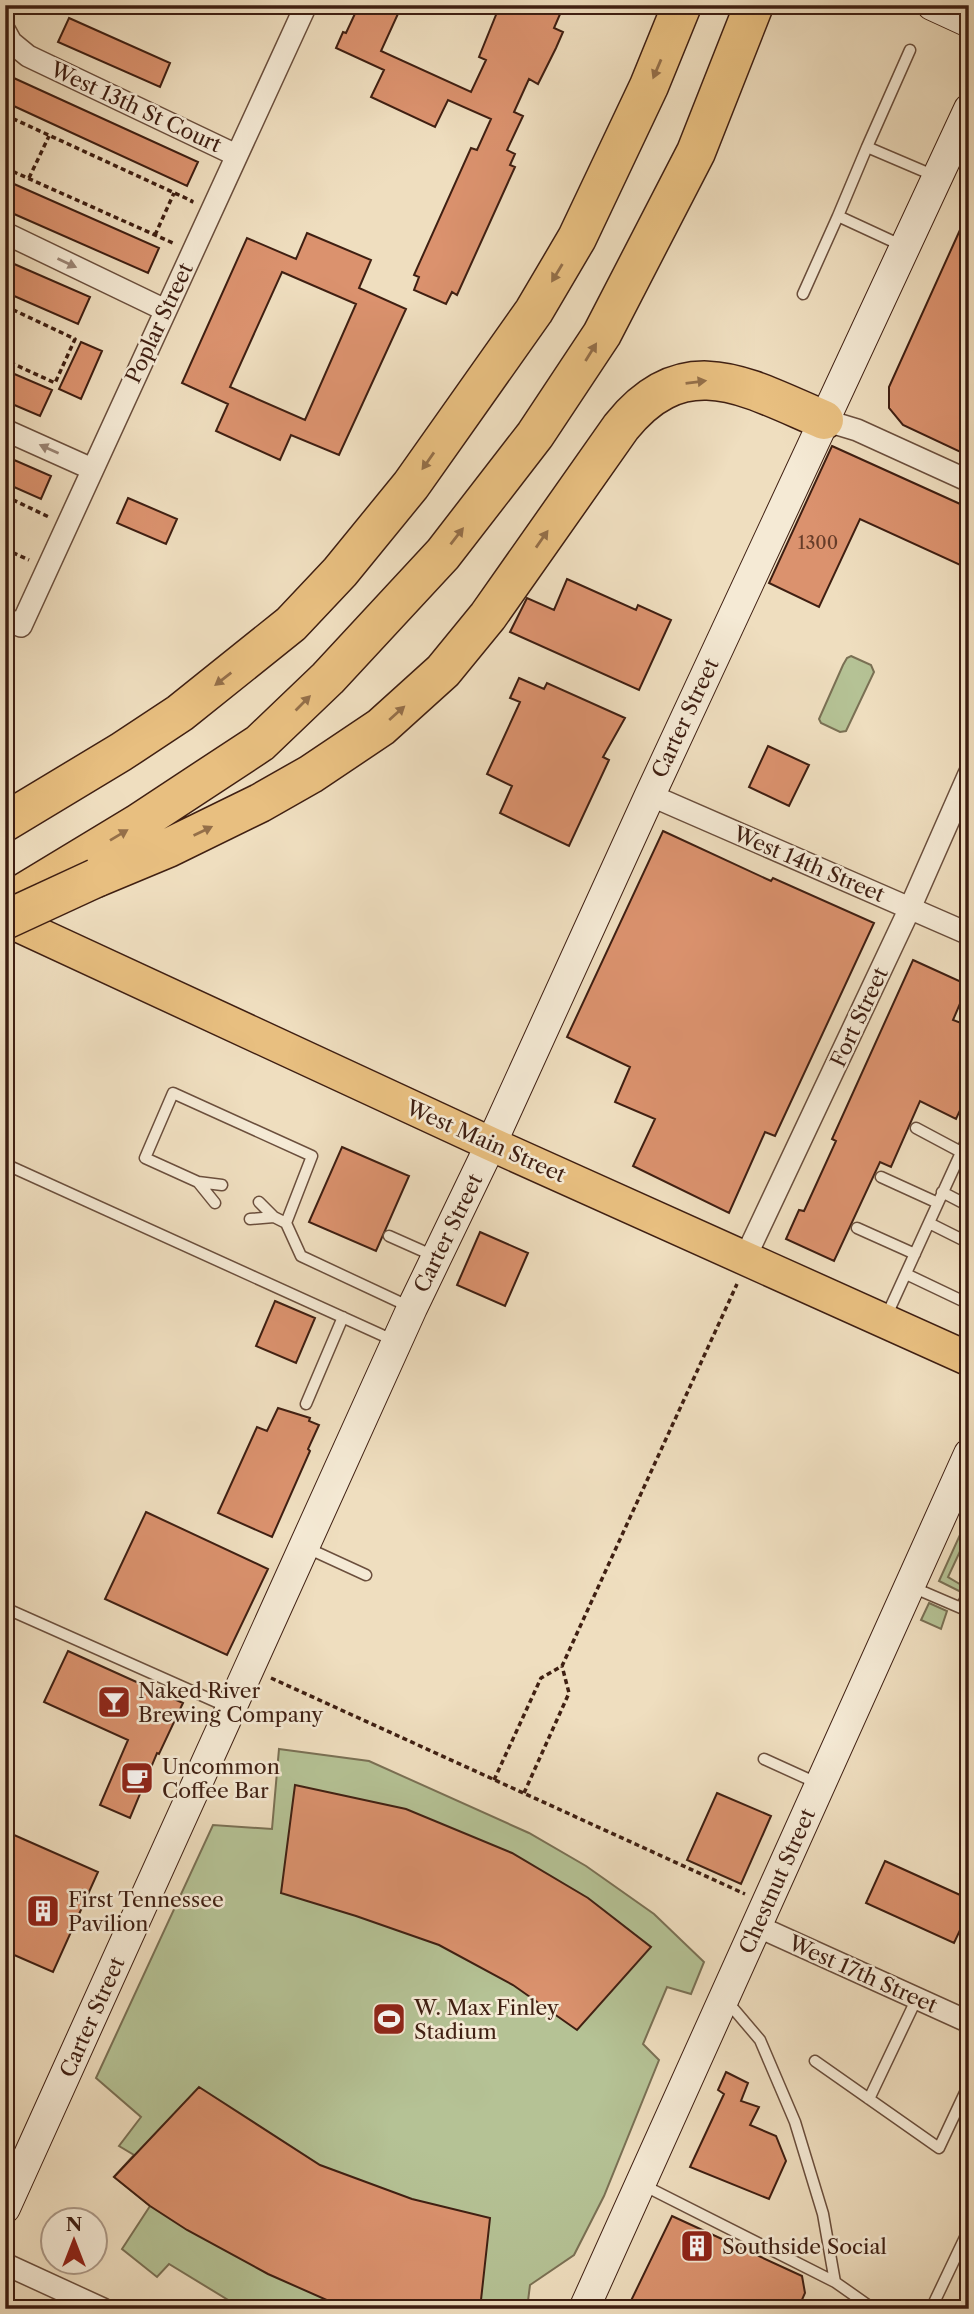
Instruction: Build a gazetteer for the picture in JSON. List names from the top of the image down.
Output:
{
  "streets": {
    "main road": ["West Main Street"],
    "street": [
      "West 13th St Court",
      "Poplar Street",
      "Carter Street",
      "West 14th Street",
      "Fort Street",
      "Chestnut Street",
      "West 17th Street"
    ]
  },
  "crossings": [
    ["West 13th St Court", "Poplar Street"],
    ["Carter Street", "West 14th Street"],
    ["Carter Street", "West Main Street"],
    ["West 14th Street", "Fort Street"],
    ["Fort Street", "West Main Street"],
    ["Chestnut Street", "West 17th Street"]
  ],
  "places": {
    "bar": ["Naked River Brewing Company"],
    "cafe": ["Uncommon Coffee Bar"],
    "building": ["First Tennessee Pavilion", "Southside Social"],
    "sports": ["W. Max Finley Stadium"]
  },
  "house_numbers": ["1300"],
  "north": "top"
}
